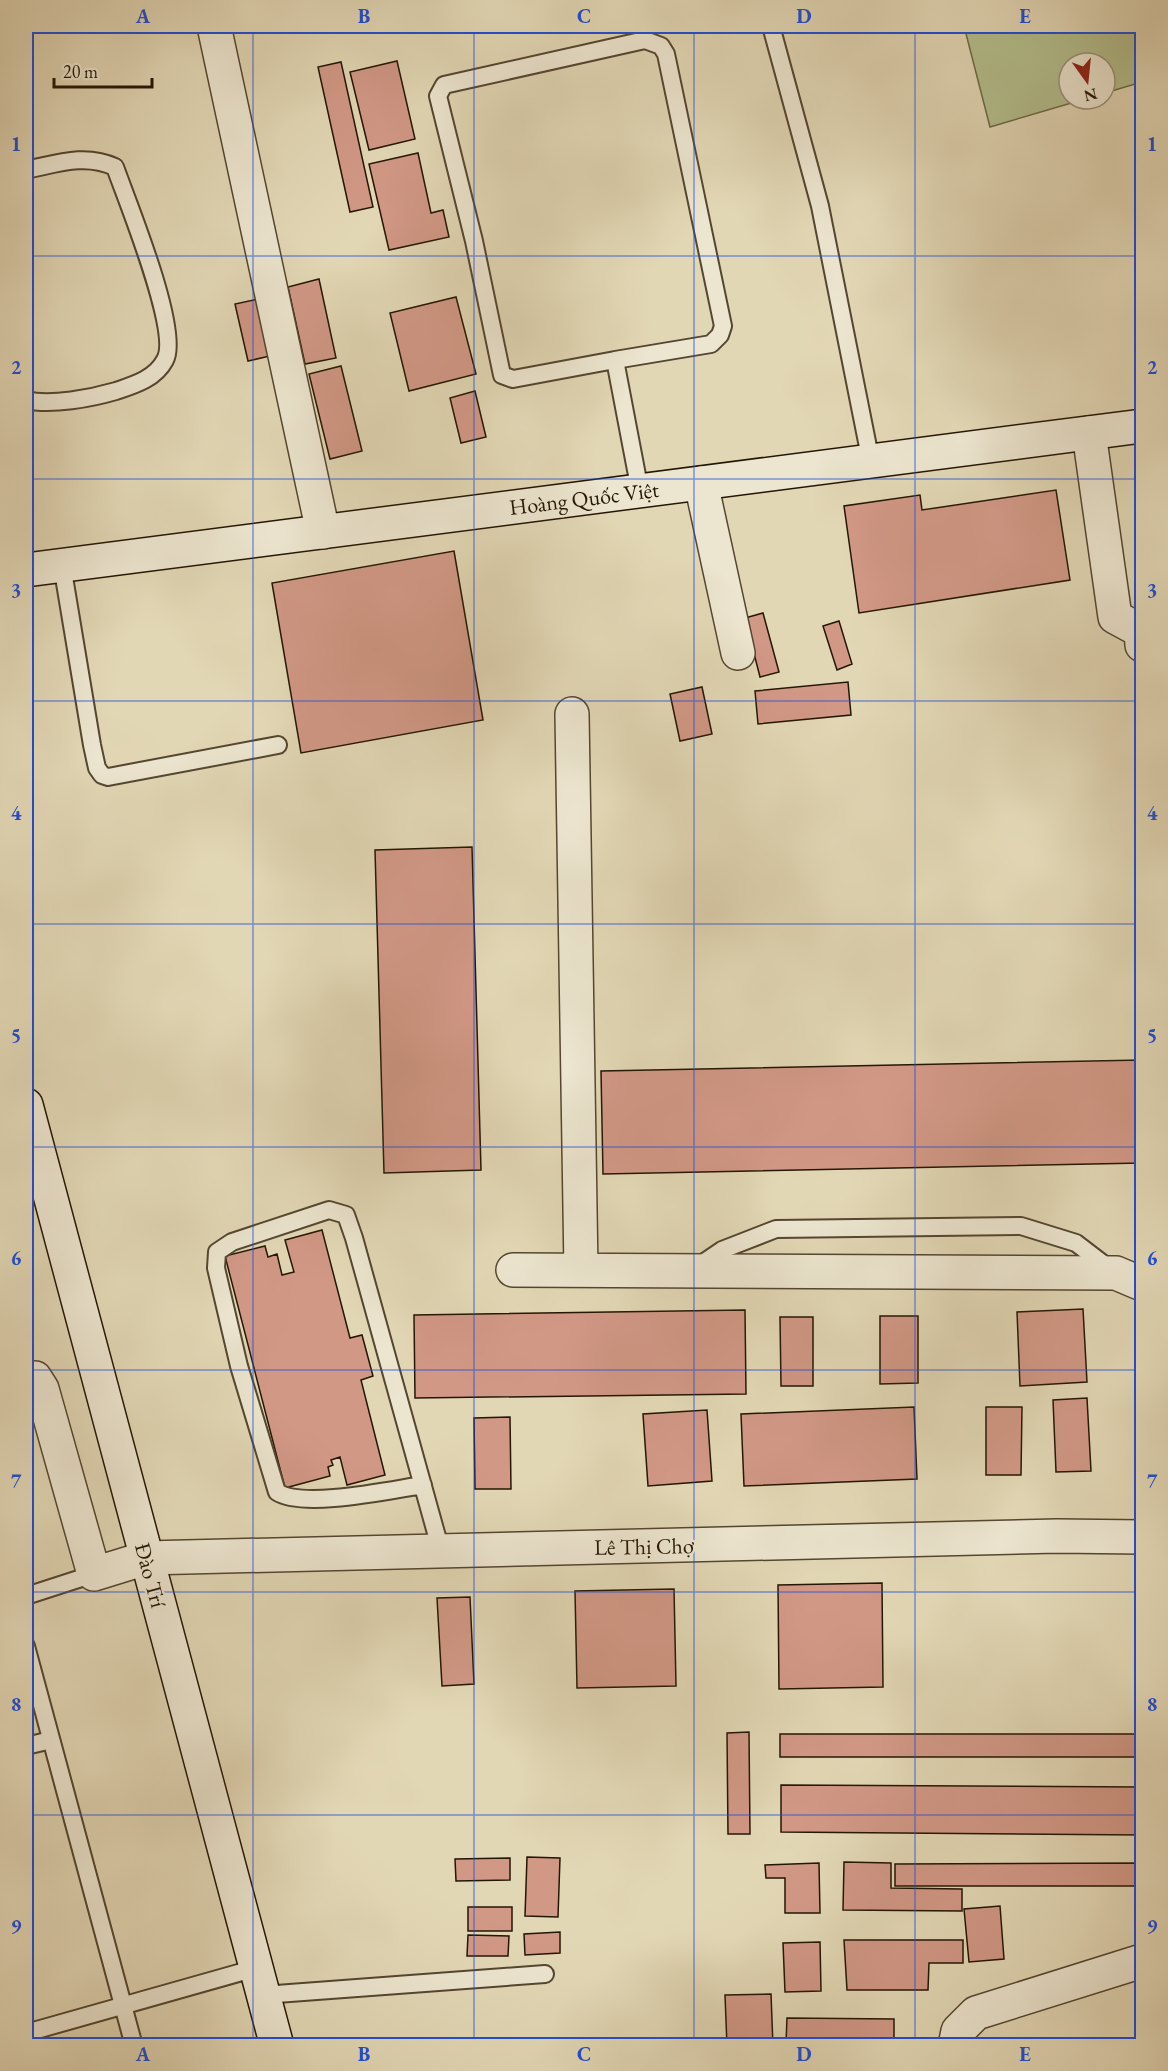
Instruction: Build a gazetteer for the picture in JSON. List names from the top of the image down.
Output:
{
  "streets": {
    "street": ["Hoàng Quốc Việt", "Lê Thị Chợ", "Đào Trí"]
  },
  "crossings": [
    ["Lê Thị Chợ", "Đào Trí"]
  ],
  "scale_bar": "20 m",
  "north": "bottom",
  "grid": {
    "columns": [
      "A",
      "B",
      "C",
      "D",
      "E"
    ],
    "rows": [
      "1",
      "2",
      "3",
      "4",
      "5",
      "6",
      "7",
      "8",
      "9"
    ]
  }
}
